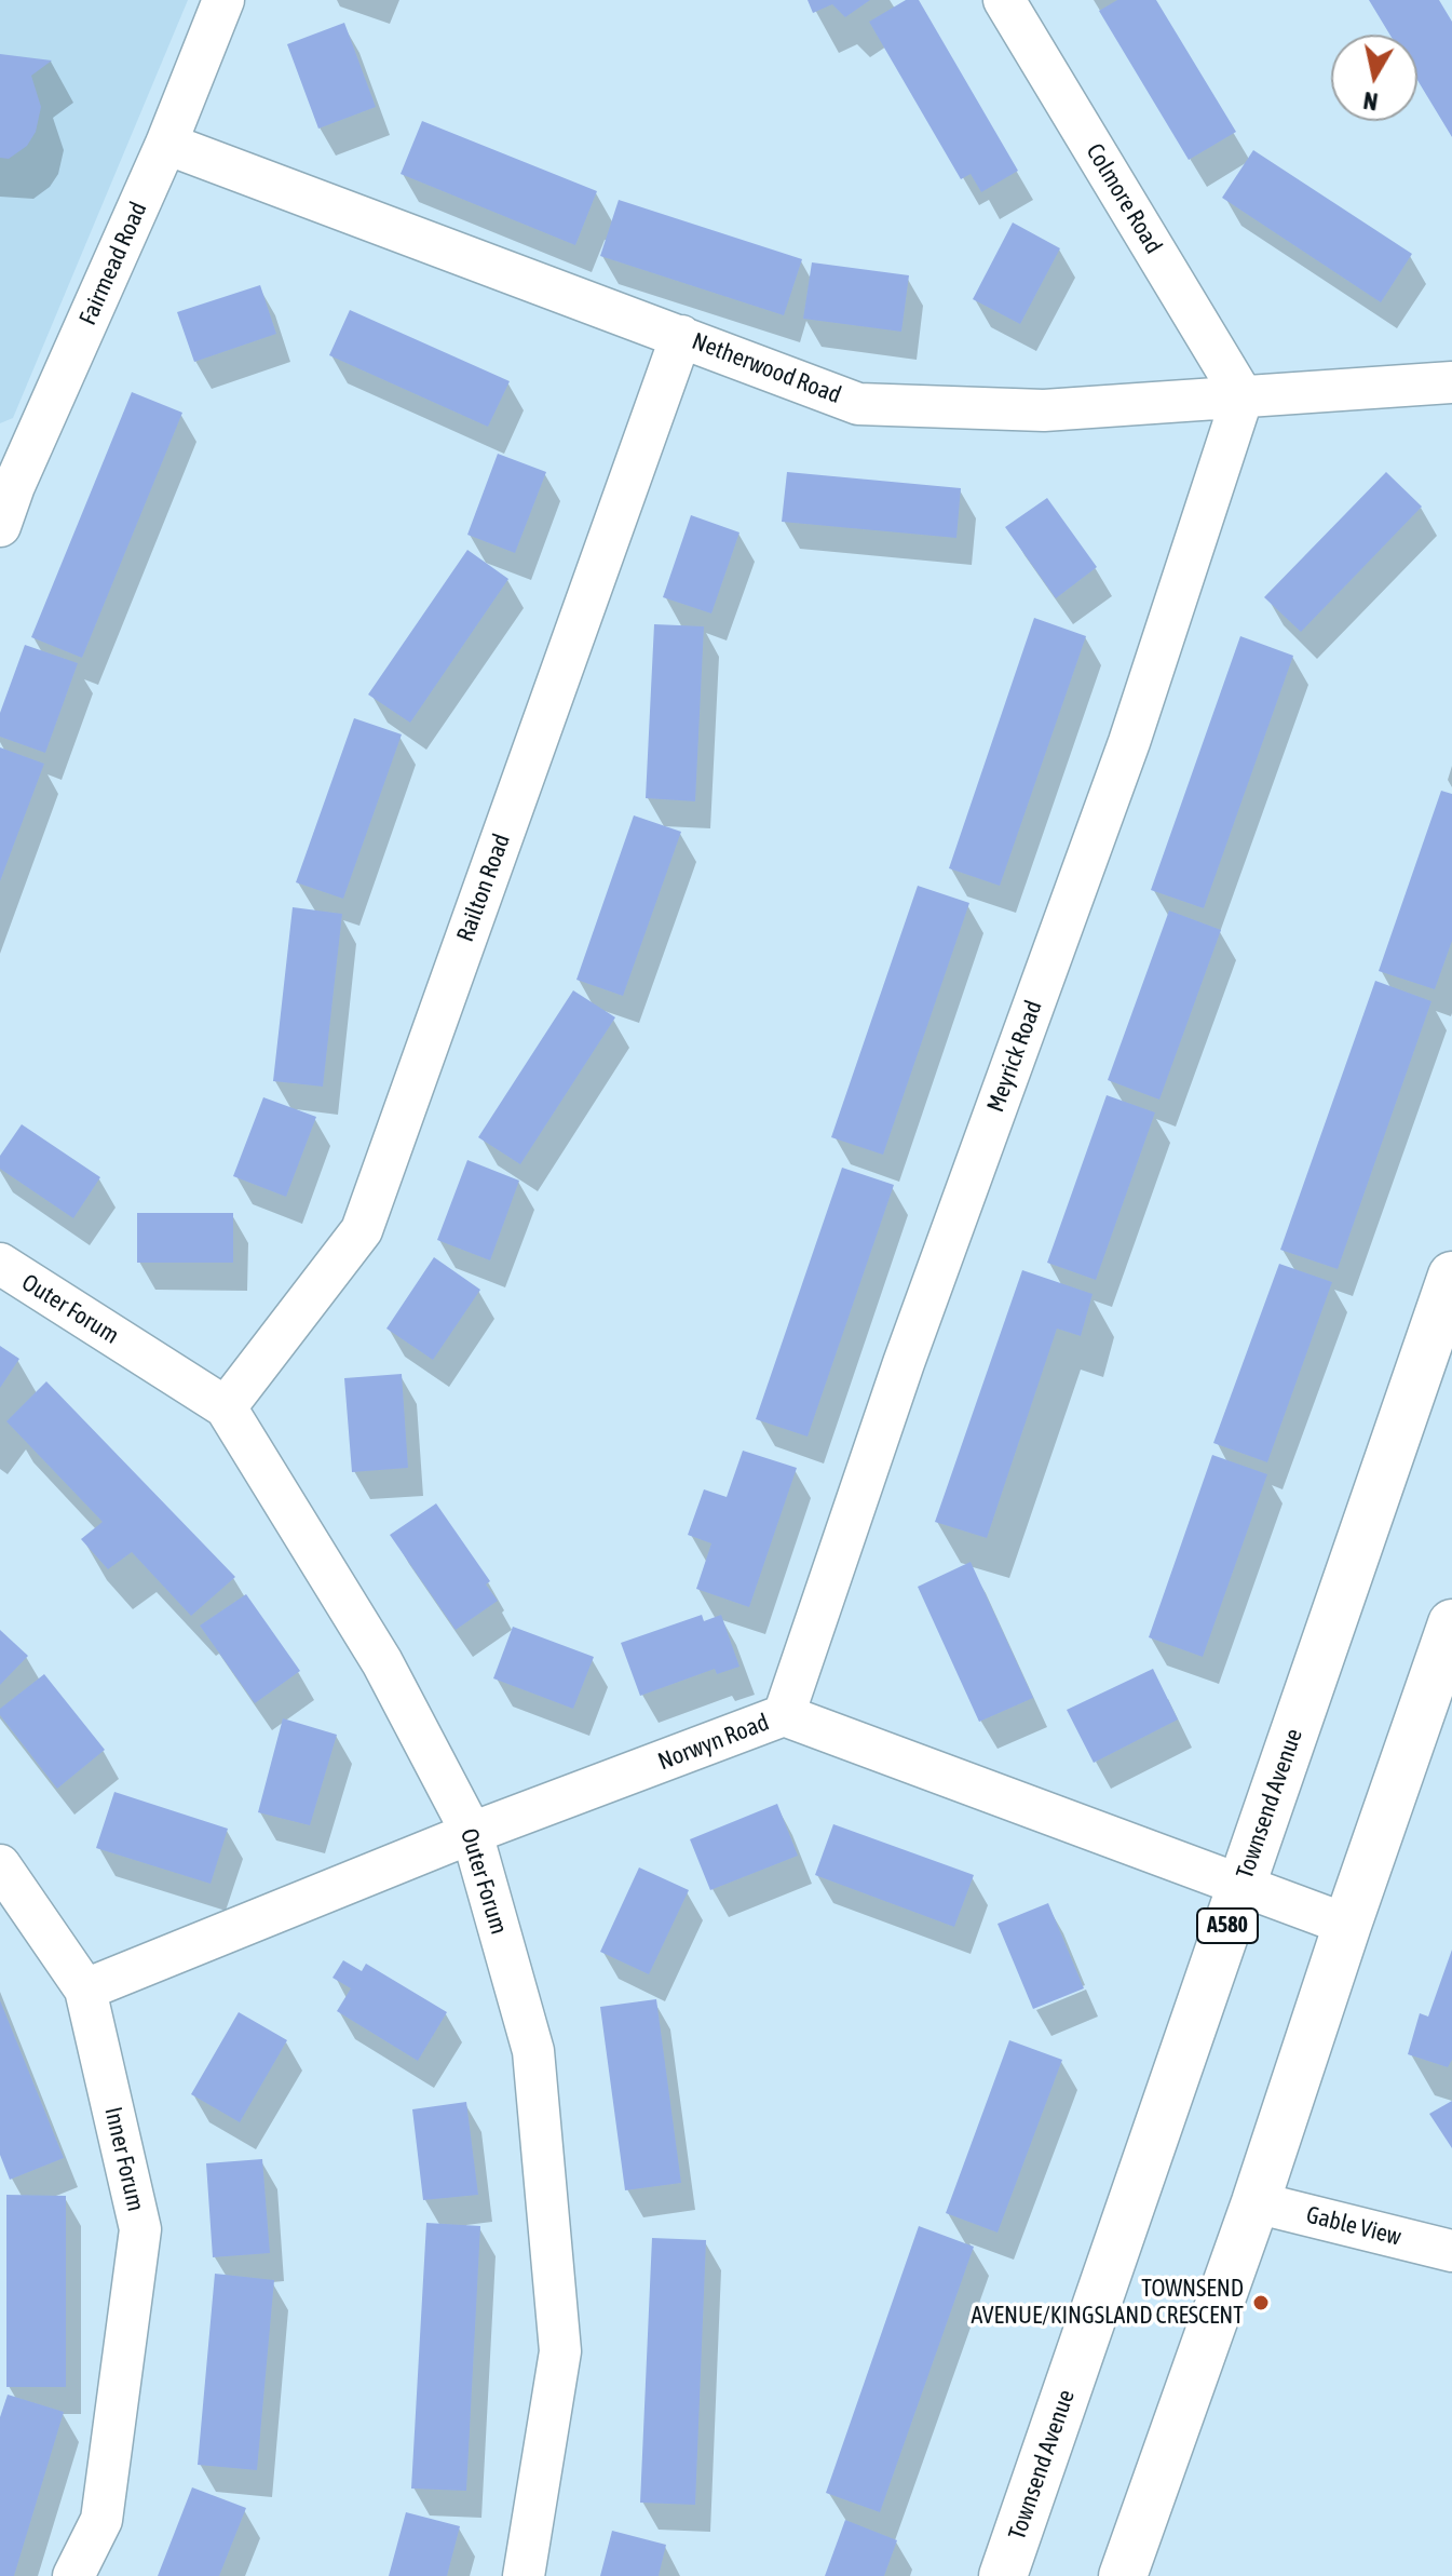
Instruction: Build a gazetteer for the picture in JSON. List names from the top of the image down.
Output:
{
  "streets": {
    "main road": ["Townsend Avenue", "A580"],
    "street": [
      "Colmore Road",
      "Fairmead Road",
      "Netherwood Road",
      "Railton Road",
      "Meyrick Road",
      "Outer Forum",
      "Norwyn Road",
      "Inner Forum",
      "Gable View"
    ]
  },
  "crossings": [
    ["Colmore Road", "Netherwood Road"],
    ["Colmore Road", "Meyrick Road"],
    ["Fairmead Road", "Netherwood Road"],
    ["Netherwood Road", "Railton Road"],
    ["Netherwood Road", "Meyrick Road"],
    ["Railton Road", "Outer Forum"],
    ["Meyrick Road", "Norwyn Road"],
    ["Outer Forum", "Norwyn Road"],
    ["Norwyn Road", "Townsend Avenue"],
    ["Norwyn Road", "Inner Forum"]
  ],
  "places": ["TOWNSEND AVENUE/KINGSLAND CRESCENT"],
  "north": "bottom"
}
